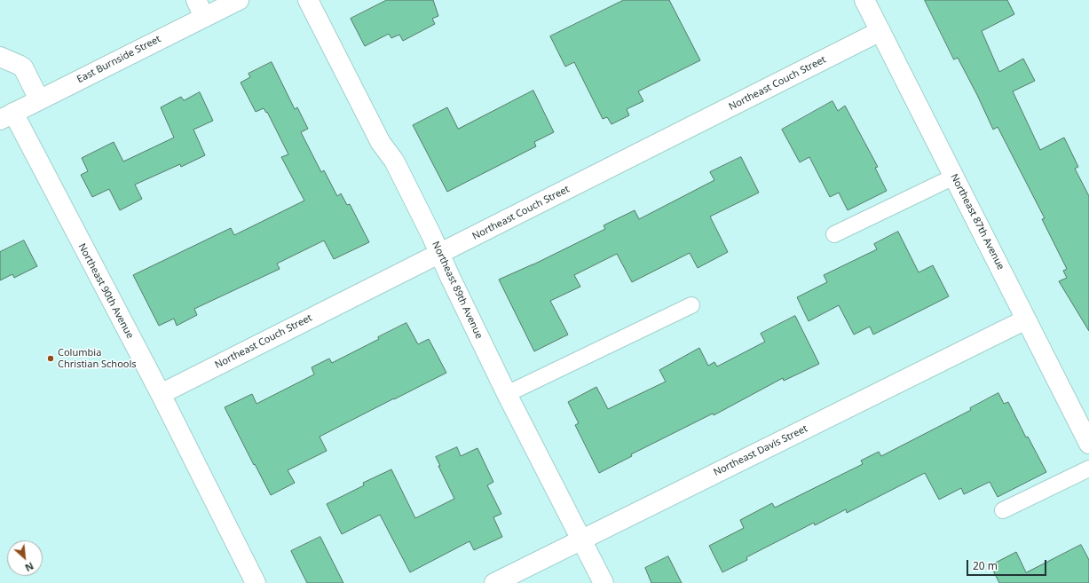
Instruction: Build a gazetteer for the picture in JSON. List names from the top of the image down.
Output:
{
  "streets": {
    "street": [
      "East Burnside Street",
      "Northeast Couch Street",
      "Northeast 87th Avenue",
      "Northeast 89th Avenue",
      "Northeast 90th Avenue",
      "Northeast Davis Street"
    ]
  },
  "crossings": [
    ["East Burnside Street", "Northeast 90th Avenue"],
    ["Northeast Couch Street", "Northeast 87th Avenue"],
    ["Northeast Couch Street", "Northeast 89th Avenue"],
    ["Northeast Couch Street", "Northeast 90th Avenue"],
    ["Northeast 87th Avenue", "Northeast Davis Street"],
    ["Northeast 89th Avenue", "Northeast Davis Street"]
  ],
  "places": ["Columbia Christian Schools"],
  "scale_bar": "20 m",
  "north": "bottom right"
}
